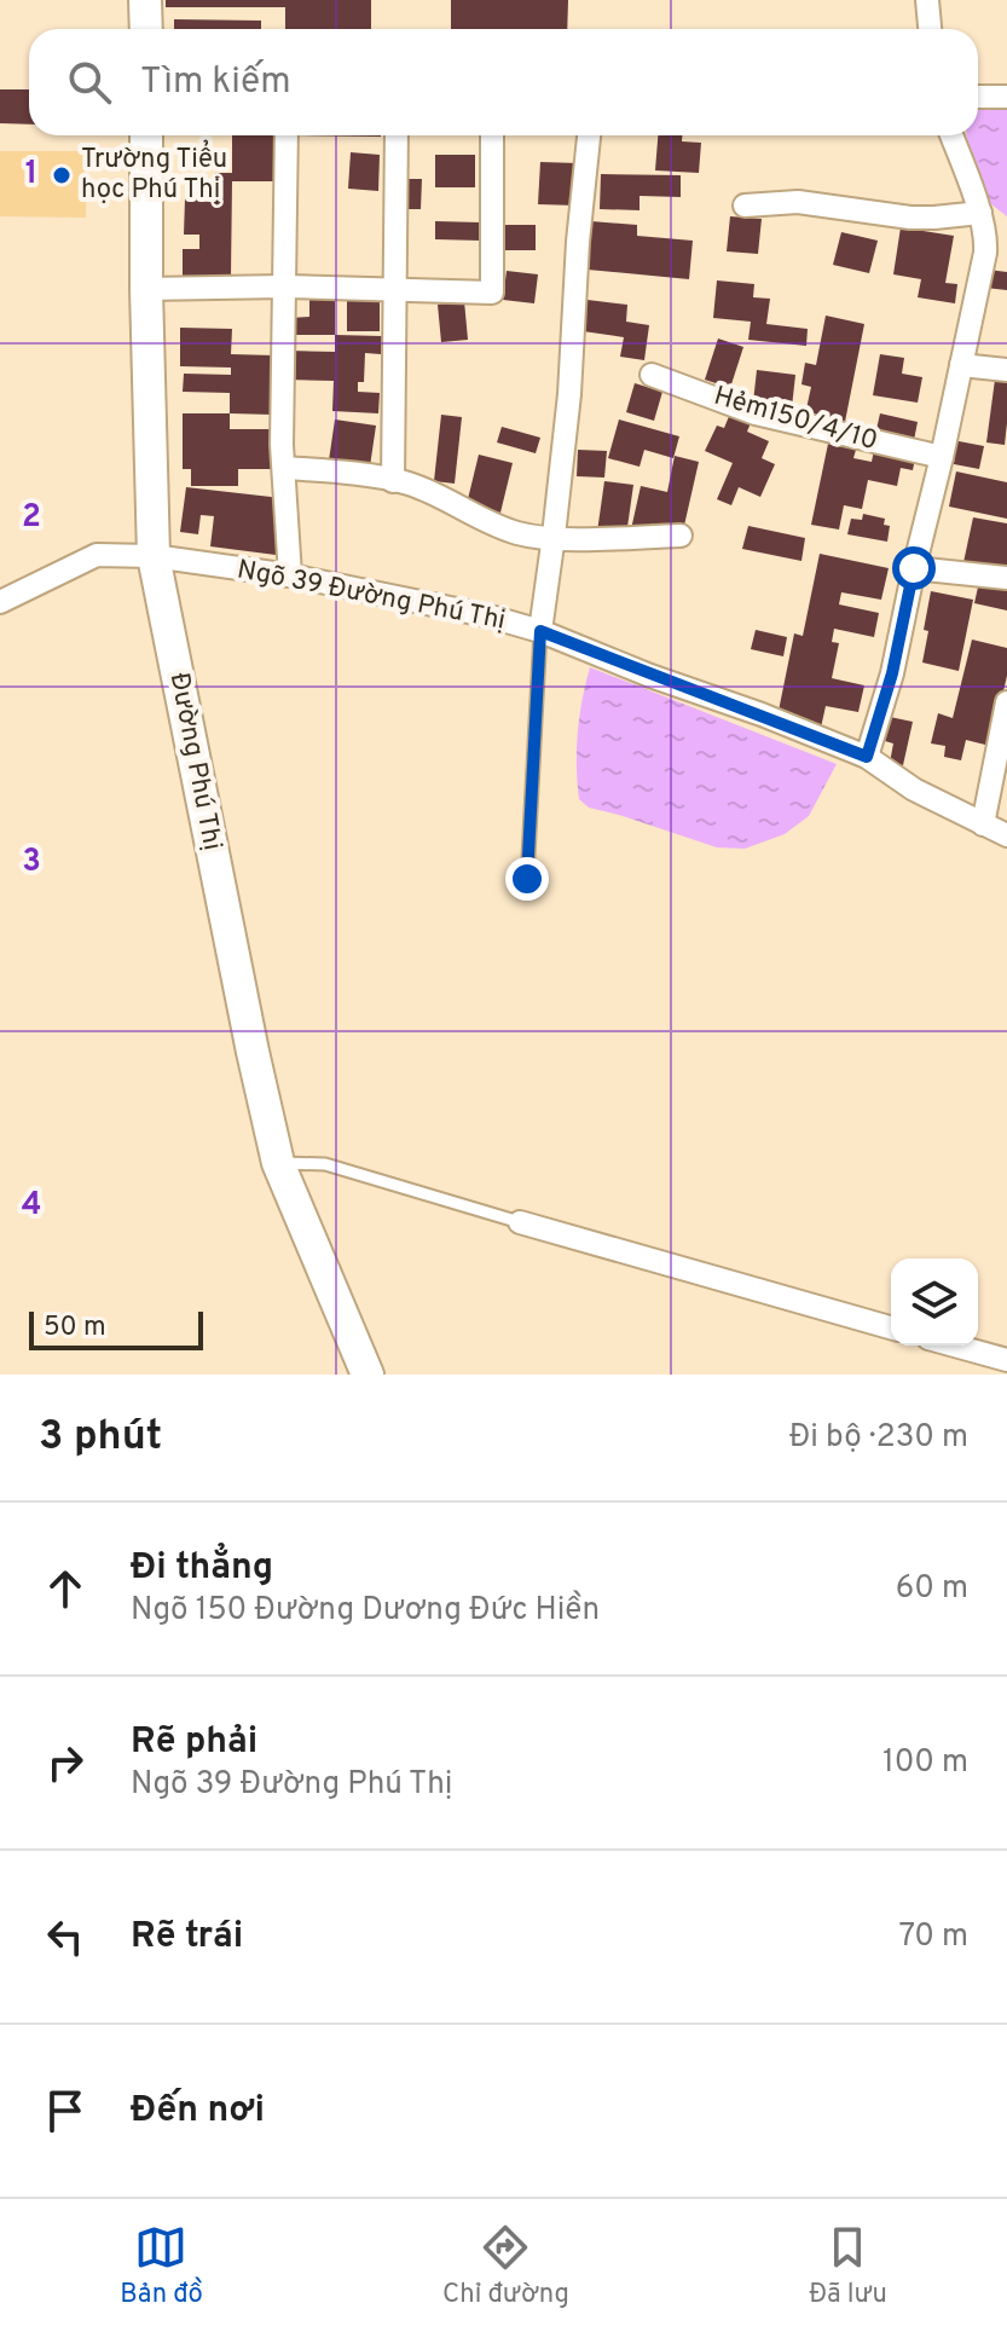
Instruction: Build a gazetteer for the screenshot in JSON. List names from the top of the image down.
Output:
{
  "streets": {
    "street": ["Hẻm150/4/10", "Ngõ 39 Đường Phú Thị", "Đường Phú Thị"]
  },
  "crossings": [
    ["Ngõ 39 Đường Phú Thị", "Đường Phú Thị"]
  ],
  "places": ["Trường Tiểu học Phú Thị"],
  "scale_bar": "50 m",
  "page": {
    "search": "Tìm kiếm",
    "scale": "50 m",
    "heading": ["3 phút", "Đi bộ · 230 m"],
    "list": [
      ["Đi thẳng", "Ngõ 150 Đường Dương Đức Hiền", "60 m"],
      ["Rẽ phải", "Ngõ 39 Đường Phú Thị", "100 m"],
      ["Rẽ trái", "70 m"],
      "Đến nơi"
    ],
    "nav": ["Bản đồ", "Chỉ đường", "Đã lưu"]
  },
  "grid": {
    "rows": [
      "1",
      "2",
      "3",
      "4"
    ]
  }
}
